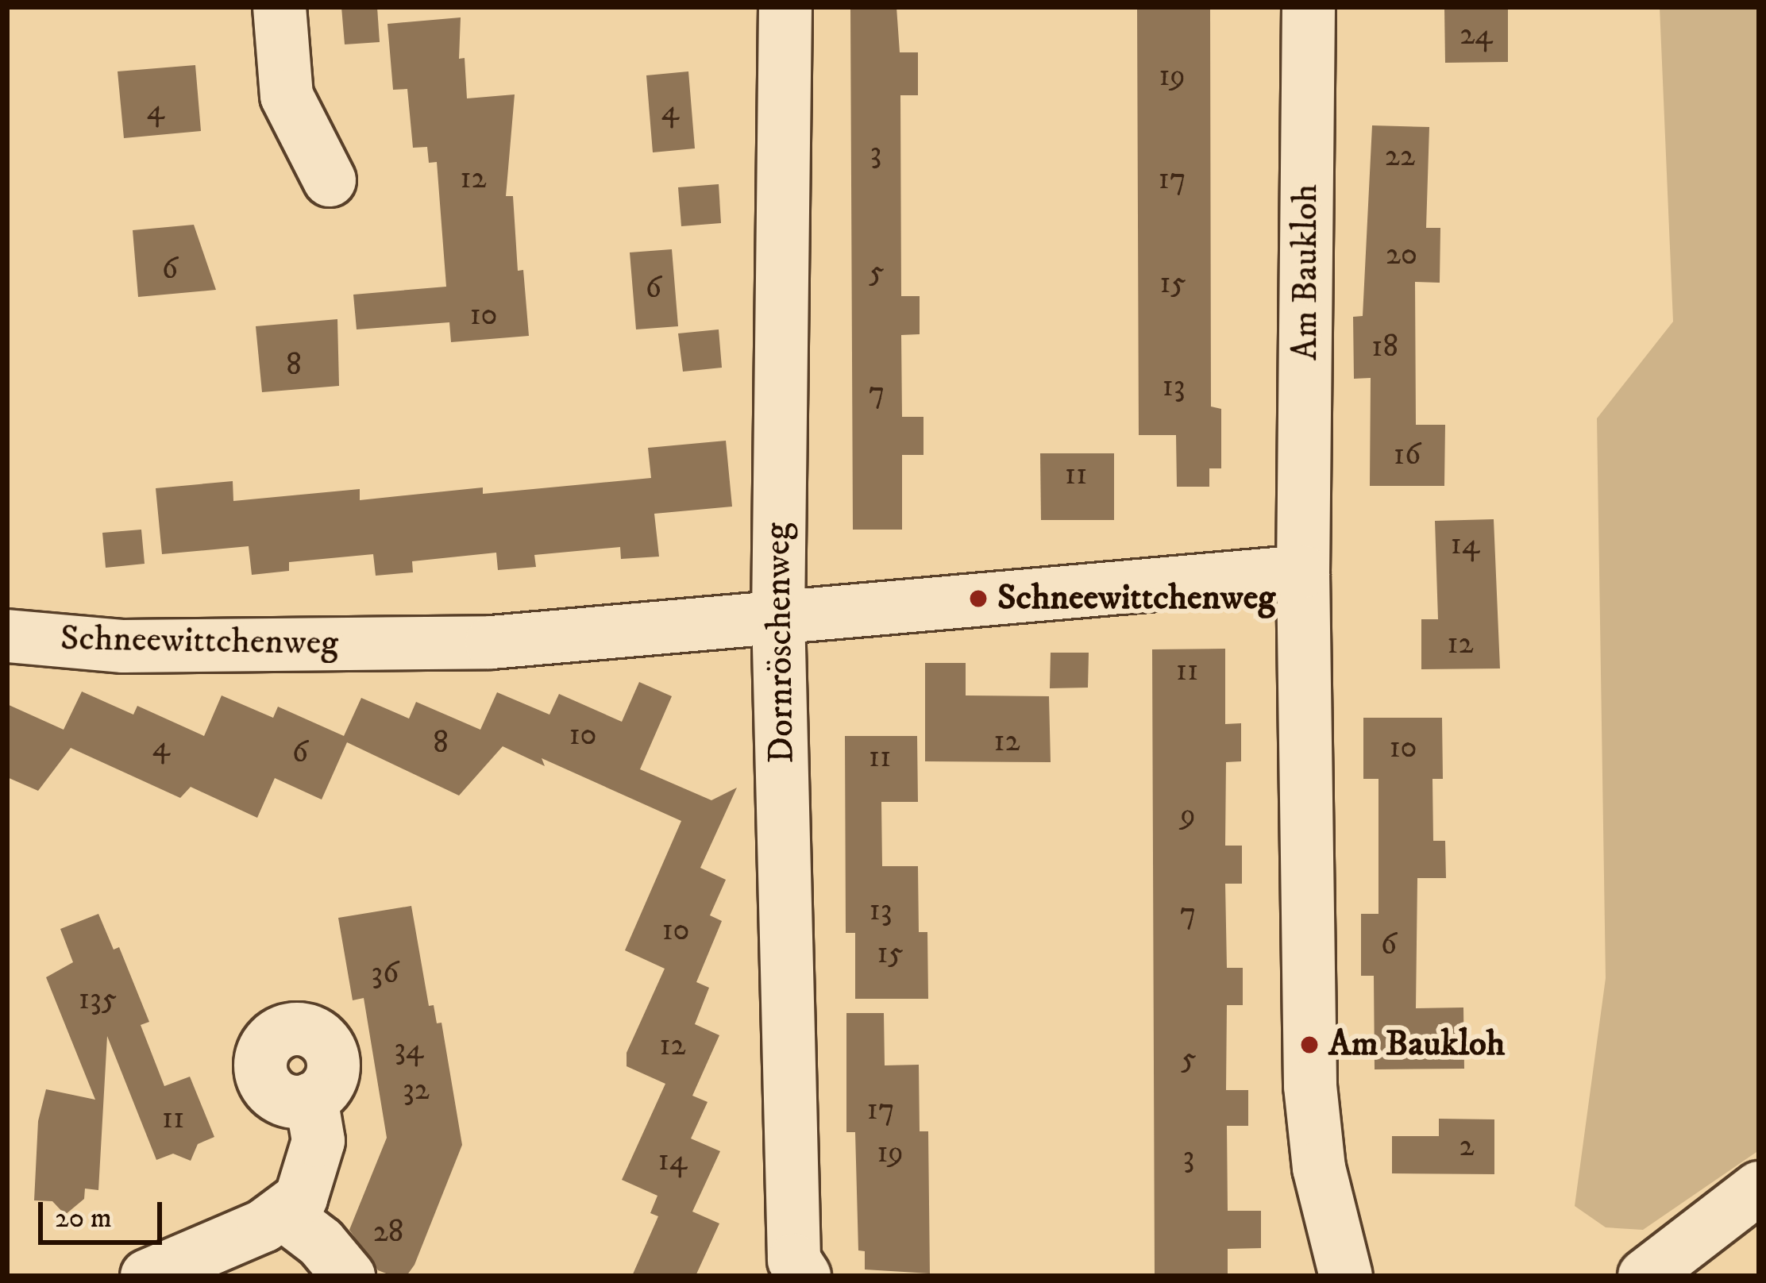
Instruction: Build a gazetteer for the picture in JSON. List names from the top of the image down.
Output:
{
  "streets": {
    "street": ["Am Baukloh", "Schneewittchenweg", "Dornröschenweg"]
  },
  "crossings": [
    ["Am Baukloh", "Schneewittchenweg"],
    ["Schneewittchenweg", "Dornröschenweg"]
  ],
  "places": ["Schneewittchenweg", "Am Baukloh"],
  "house_numbers": [
    "24",
    "19",
    "4",
    "4",
    "3",
    "22",
    "12",
    "17",
    "20",
    "6",
    "5",
    "15",
    "6",
    "10",
    "18",
    "8",
    "13",
    "7",
    "16",
    "11",
    "14",
    "12",
    "11",
    "10",
    "12",
    "8",
    "4",
    "10",
    "6",
    "11",
    "9",
    "13",
    "7",
    "10",
    "6",
    "15",
    "36",
    "135",
    "12",
    "34",
    "5",
    "32",
    "17",
    "11",
    "2",
    "19",
    "3",
    "14",
    "28"
  ],
  "scale_bar": "20 m"
}
